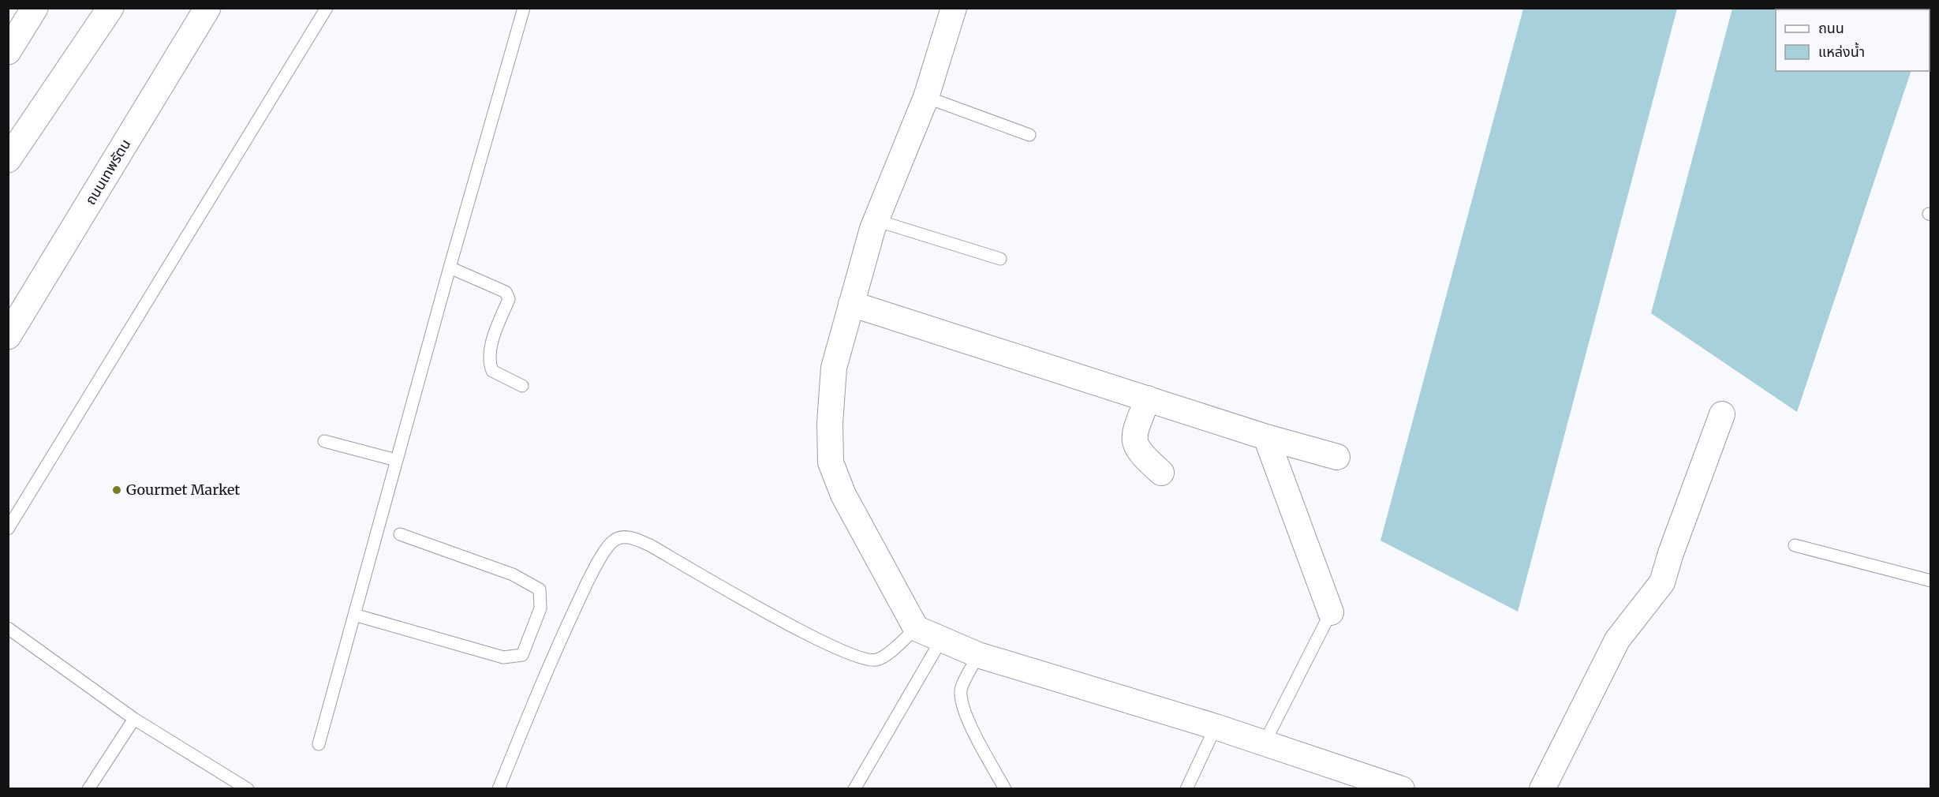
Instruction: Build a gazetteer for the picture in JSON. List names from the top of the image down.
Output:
{
  "streets": {
    "main road": ["ถนนเทพรัตน"]
  },
  "places": ["Gourmet Market"],
  "legend": ["ถนน", "แหล่งน้ำ"]
}
